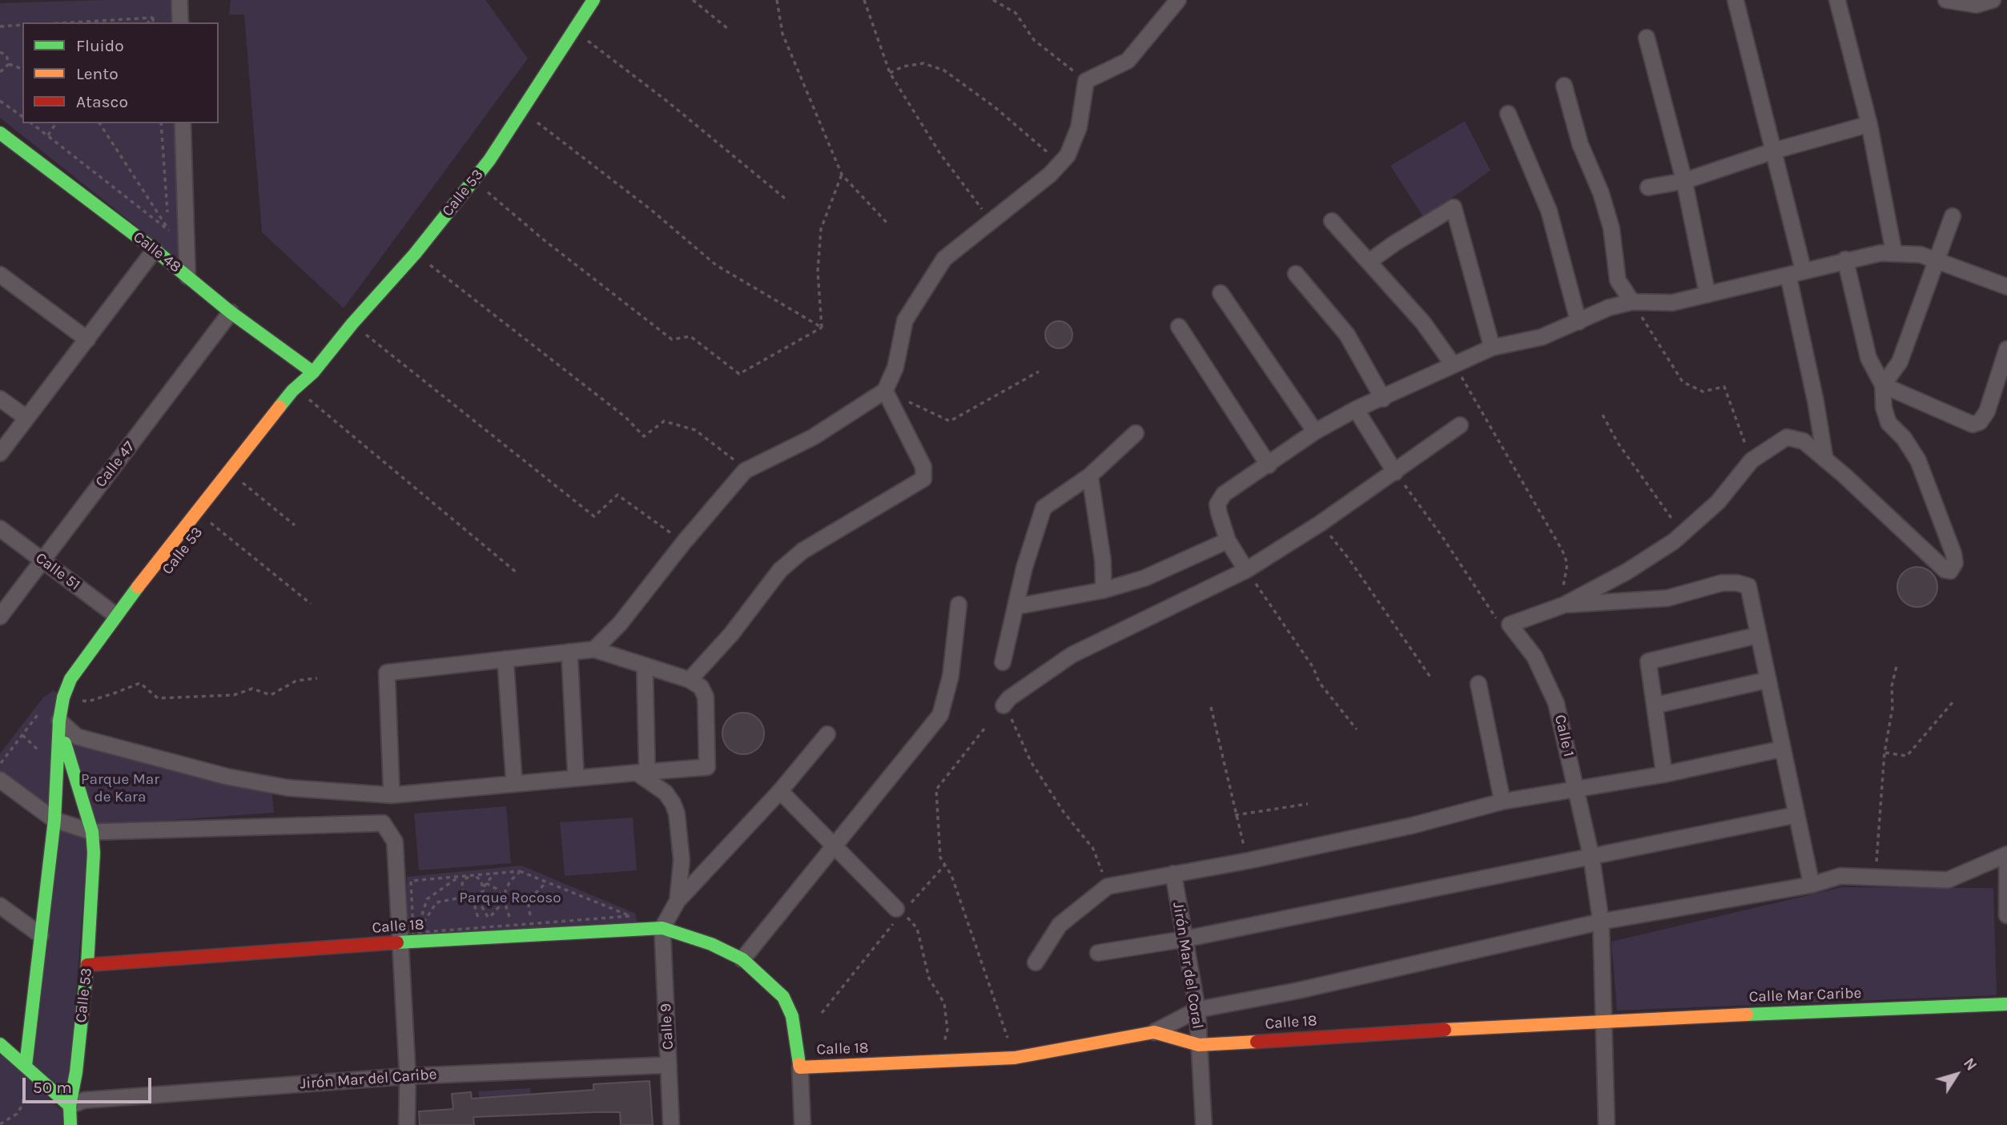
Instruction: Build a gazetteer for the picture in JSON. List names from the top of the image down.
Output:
{
  "streets": {
    "street": [
      "Calle 53",
      "Calle 48",
      "Calle 47",
      "Calle 51",
      "Calle 1",
      "Calle 18",
      "Jirón Mar del Coral",
      "Calle Mar Caribe",
      "Calle 9",
      "Jirón Mar del Caribe"
    ]
  },
  "crossings": [
    ["Calle 53", "Calle 48"],
    ["Calle 53", "Calle 51"],
    ["Calle 53", "Calle 18"],
    ["Calle 53", "Jirón Mar del Caribe"],
    ["Calle 48", "Calle 47"],
    ["Calle 47", "Calle 51"],
    ["Calle 1", "Calle 18"],
    ["Calle 1", "Calle Mar Caribe"],
    ["Calle 18", "Jirón Mar del Coral"],
    ["Calle 18", "Calle Mar Caribe"],
    ["Calle 18", "Calle 9"],
    ["Calle 9", "Jirón Mar del Caribe"]
  ],
  "parks": ["Parque Mar de Kara", "Parque Rocoso"],
  "legend": ["Fluido", "Lento", "Atasco"],
  "scale_bar": "50 m",
  "north": "top right"
}
